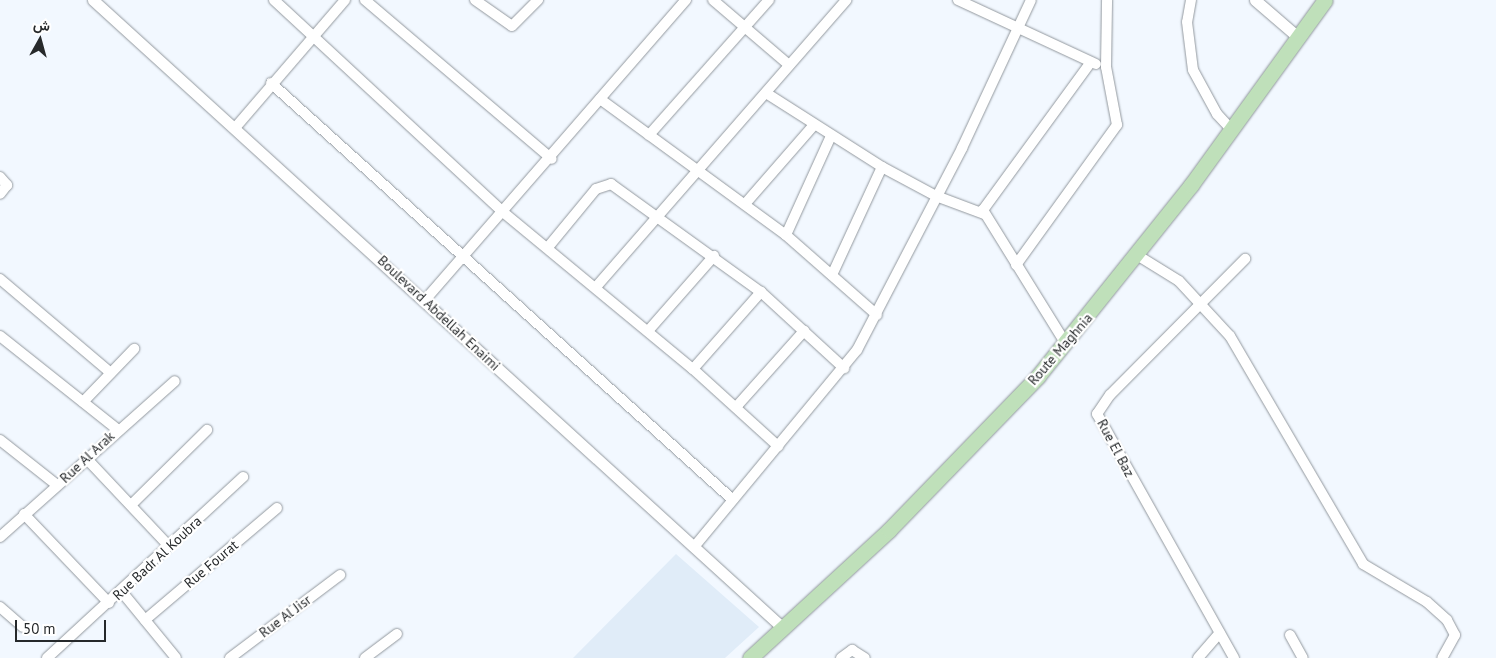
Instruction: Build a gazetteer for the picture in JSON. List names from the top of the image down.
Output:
{
  "streets": {
    "main road": ["Route Maghnia"],
    "street": [
      "Boulevard Abdellah Enaimi",
      "Rue El Baz",
      "Rue Al Arak",
      "Rue Badr Al Koubra",
      "Rue Fourat",
      "Rue Al Jisr"
    ]
  },
  "crossings": [
    ["Boulevard Abdellah Enaimi", "Route Maghnia"]
  ],
  "scale_bar": "50 m",
  "north": "top"
}
